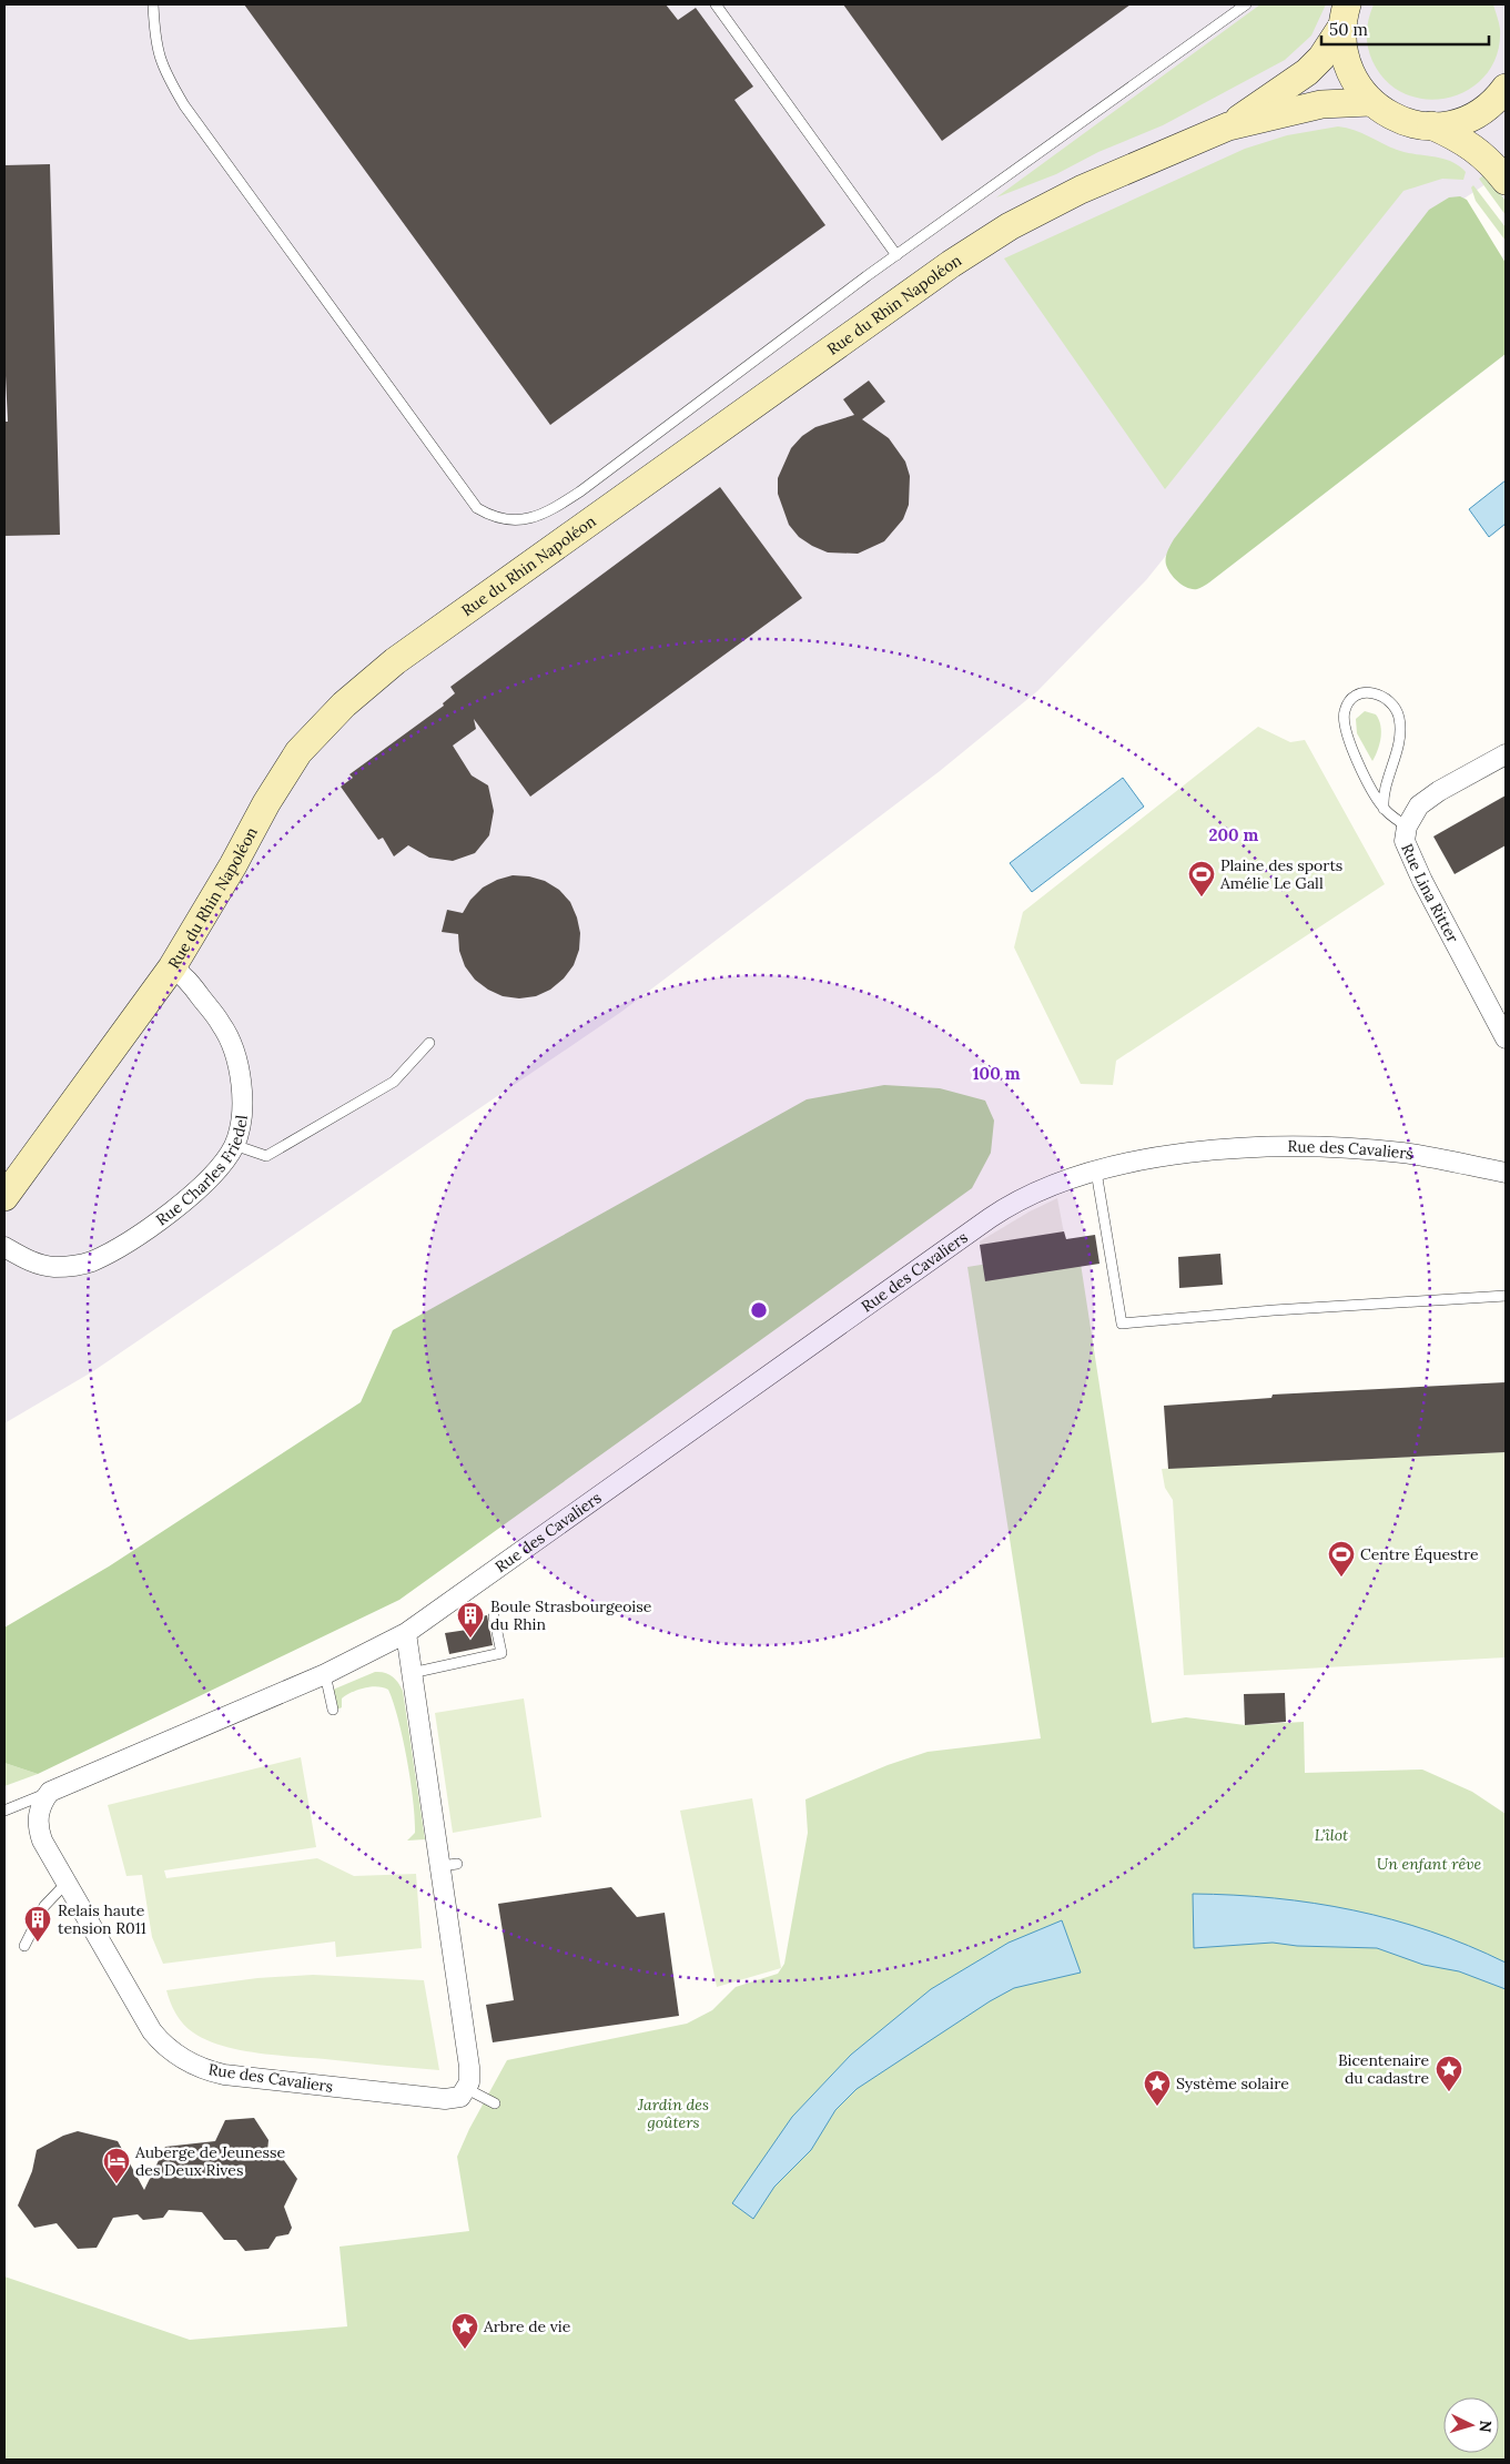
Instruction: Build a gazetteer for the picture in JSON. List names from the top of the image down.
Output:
{
  "streets": {
    "main road": ["Rue du Rhin Napoléon"],
    "street": ["Rue Lina Ritter", "Rue des Cavaliers", "Rue Charles Friedel"]
  },
  "crossings": [
    ["Rue du Rhin Napoléon", "Rue Charles Friedel"]
  ],
  "parks": ["L'îlot", "Un enfant rêve", "Jardin des goûters"],
  "places": {
    "sports": ["Plaine des sports Amélie Le Gall", "Centre Équestre"],
    "building": ["Boule Strasbourgeoise du Rhin", "Relais haute tension R011"],
    "place": ["Bicentenaire du cadastre", "Système solaire", "Arbre de vie"],
    "hotel": ["Auberge de Jeunesse des Deux Rives"]
  },
  "scale_bar": "50 m",
  "north": "right",
  "rings": ["200 m", "100 m"]
}
